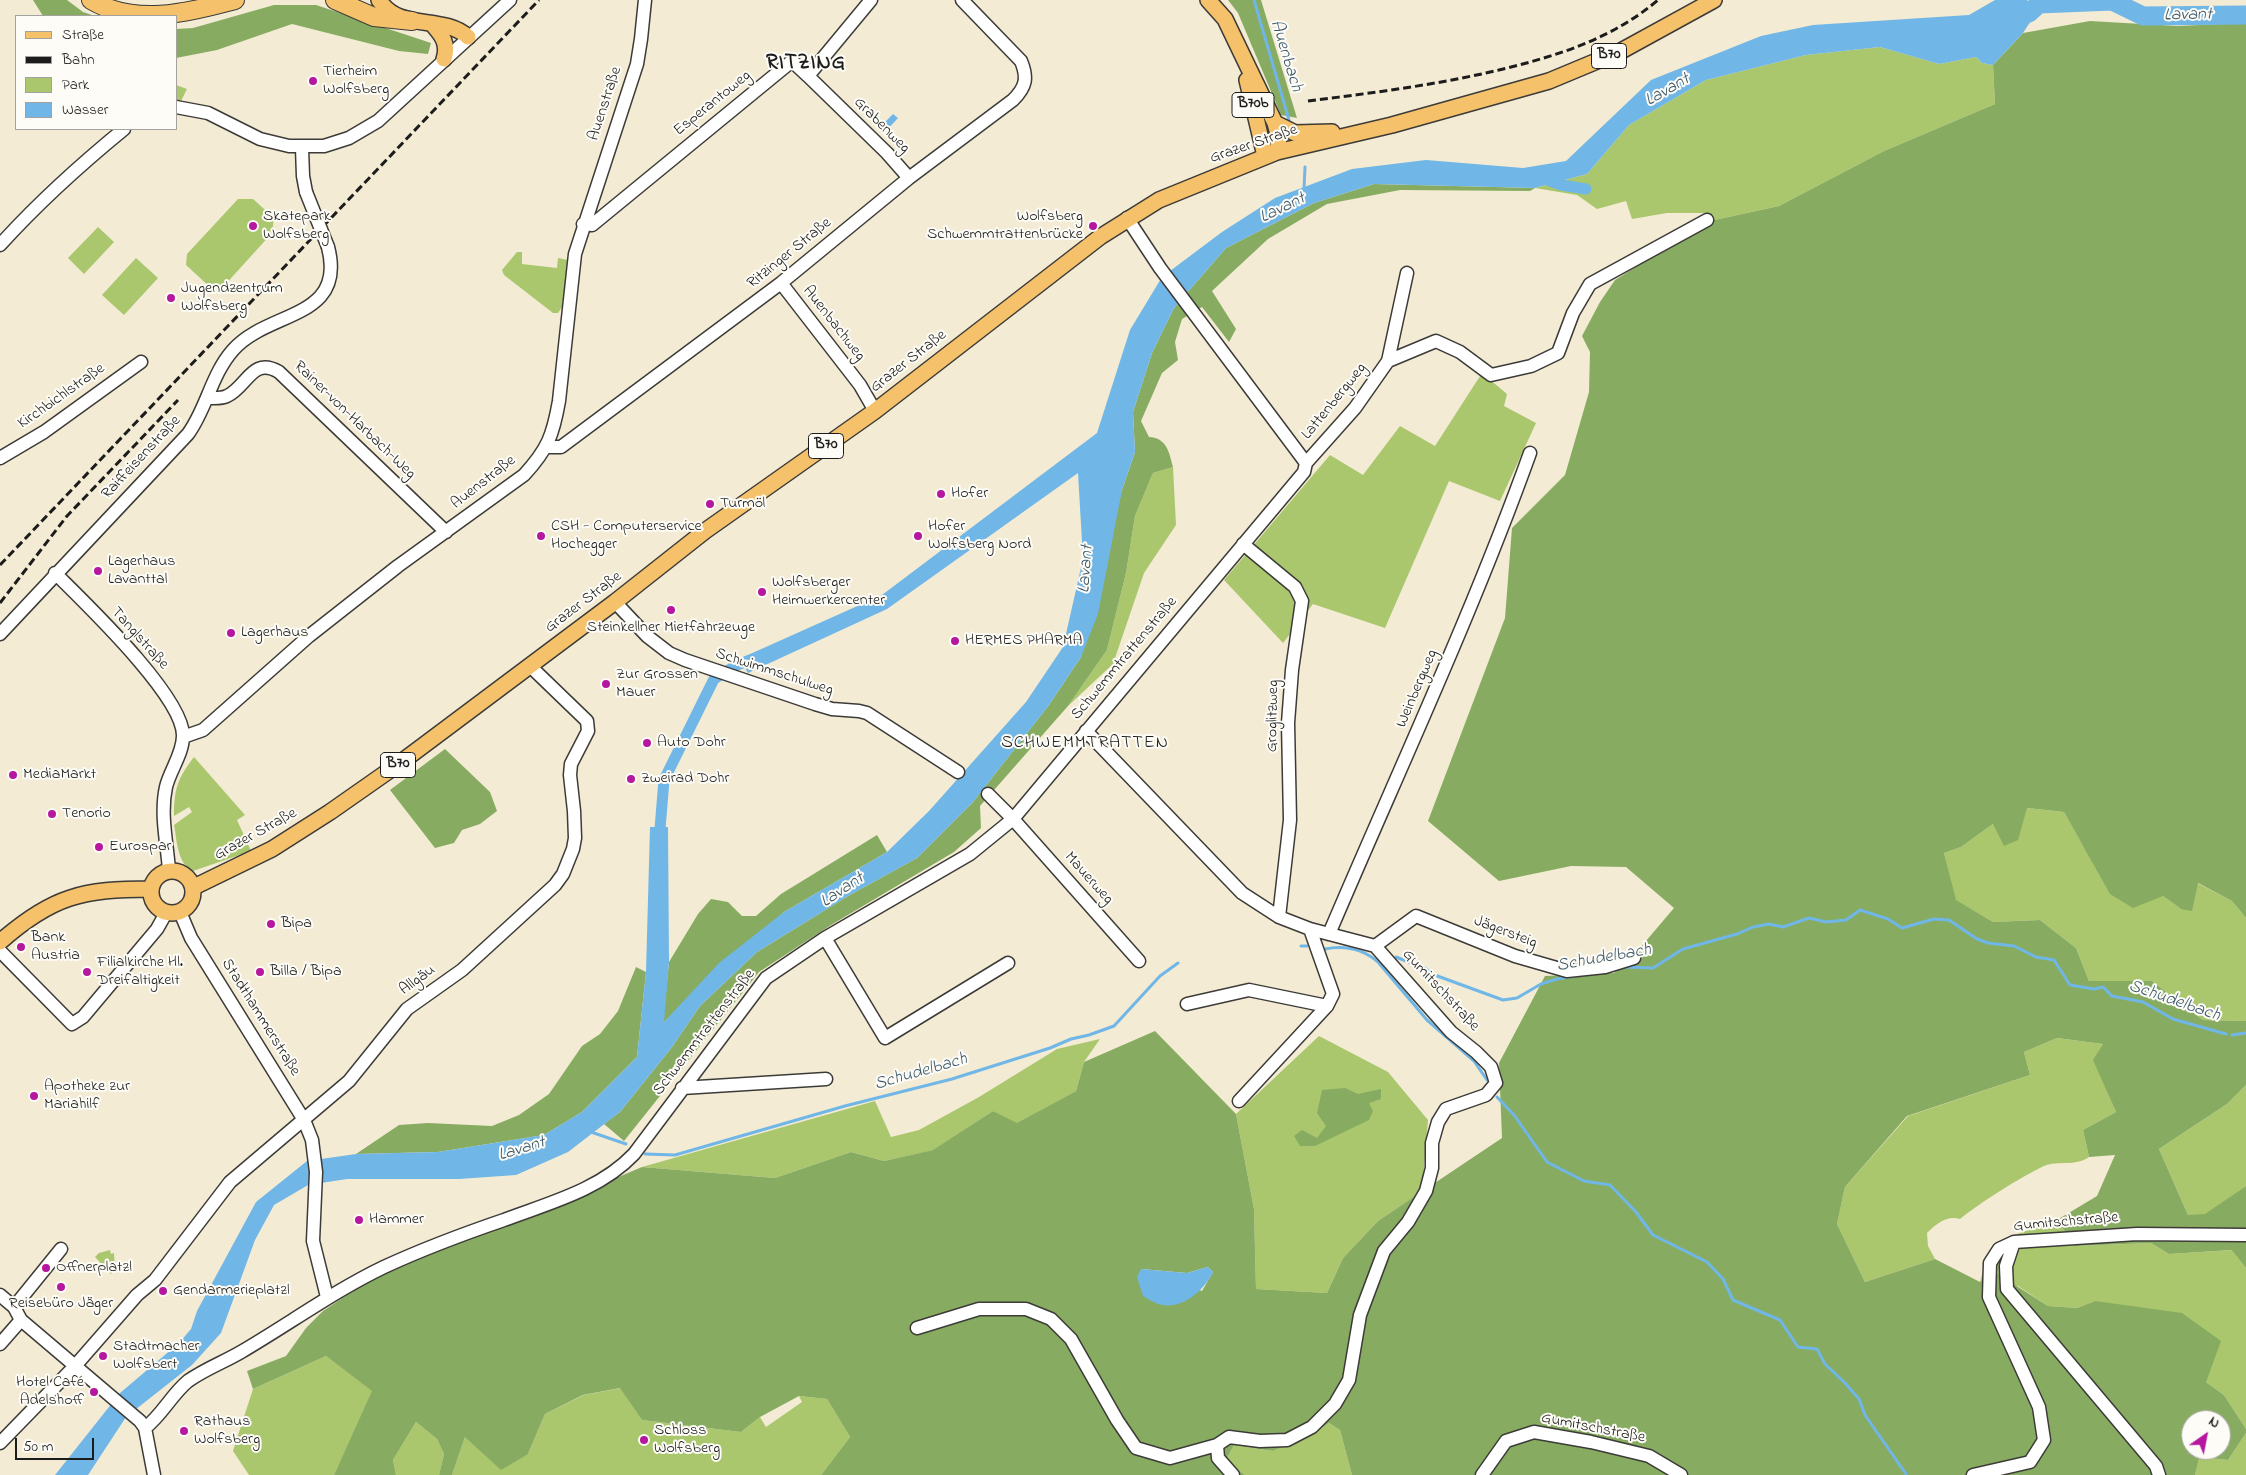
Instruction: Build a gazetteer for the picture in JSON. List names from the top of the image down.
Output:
{
  "streets": {
    "main road": ["B70", "B70b", "Grazer Straße"],
    "street": [
      "Auenstraße",
      "Esperantoweg",
      "Grabenweg",
      "Ritzinger Straße",
      "Auenbachweg",
      "Kirchbichlstraße",
      "Lattenbergweg",
      "Rainer-von-Harbach-Weg",
      "Raiffeisenstraße",
      "Tanglstraße",
      "Schwemmtrattenstraße",
      "Schwimmschulweg",
      "Weinbergweg",
      "Groglitzweg",
      "Mauerweg",
      "Jägersteig",
      "Allgäu",
      "Gumitschstraße",
      "Stadthammerstraße"
    ]
  },
  "crossings": [
    ["Auenstraße", "Esperantoweg"],
    ["Auenstraße", "Ritzinger Straße"],
    ["Auenstraße", "Rainer-von-Harbach-Weg"],
    ["Auenstraße", "Tanglstraße"],
    ["Esperantoweg", "Grabenweg"],
    ["B70b", "Grazer Straße"],
    ["Grabenweg", "Ritzinger Straße"],
    ["Grazer Straße", "Auenbachweg"],
    ["Grazer Straße", "Schwimmschulweg"],
    ["Grazer Straße", "Allgäu"],
    ["Grazer Straße", "Stadthammerstraße"],
    ["Ritzinger Straße", "Auenbachweg"],
    ["Lattenbergweg", "Schwemmtrattenstraße"],
    ["Rainer-von-Harbach-Weg", "Raiffeisenstraße"],
    ["Raiffeisenstraße", "Tanglstraße"],
    ["Schwemmtrattenstraße", "Groglitzweg"],
    ["Schwemmtrattenstraße", "Mauerweg"],
    ["Schwemmtrattenstraße", "Stadthammerstraße"],
    ["Jägersteig", "Gumitschstraße"],
    ["Allgäu", "Stadthammerstraße"]
  ],
  "districts": ["RITZING", "SCHWEMMTRATTEN"],
  "water": ["Lavant", "Auenbach", "Schudelbach"],
  "places": [
    "Tierheim Wolfsberg",
    "Skatepark Wolfsberg",
    "Wolfsberg Schwemmtrattenbrücke",
    "Jugendzentrum Wolfsberg",
    "Hofer",
    "Turmöl",
    "CSH - Computerservice Hochegger",
    "Hofer Wolfsberg Nord",
    "Lagerhaus Lavanttal",
    "Wolfsberger Heimwerkercenter",
    "Steinkellner Mietfahrzeuge",
    "Lagerhaus",
    "HERMES PHARMA",
    "Zur Grossen Mauer",
    "Auto Dohr",
    "MediaMarkt",
    "Zweirad Dohr",
    "Tenorio",
    "Eurospar",
    "Bipa",
    "Bank Austria",
    "Filialkirche Hl. Dreifaltigkeit",
    "Billa / Bipa",
    "Apotheke zur Mariahilf",
    "Hammer",
    "Offnerplatzl",
    "Reisebüro Jäger",
    "Gendarmerieplatzl",
    "Stadtmacher Wolfsbert",
    "Hotel Café Adelshoff",
    "Rathaus Wolfsberg",
    "Schloss Wolfsberg"
  ],
  "legend": [
    "Straße",
    "Bahn",
    "Park",
    "Wasser"
  ],
  "scale_bar": "50 m",
  "north": "top right"
}
